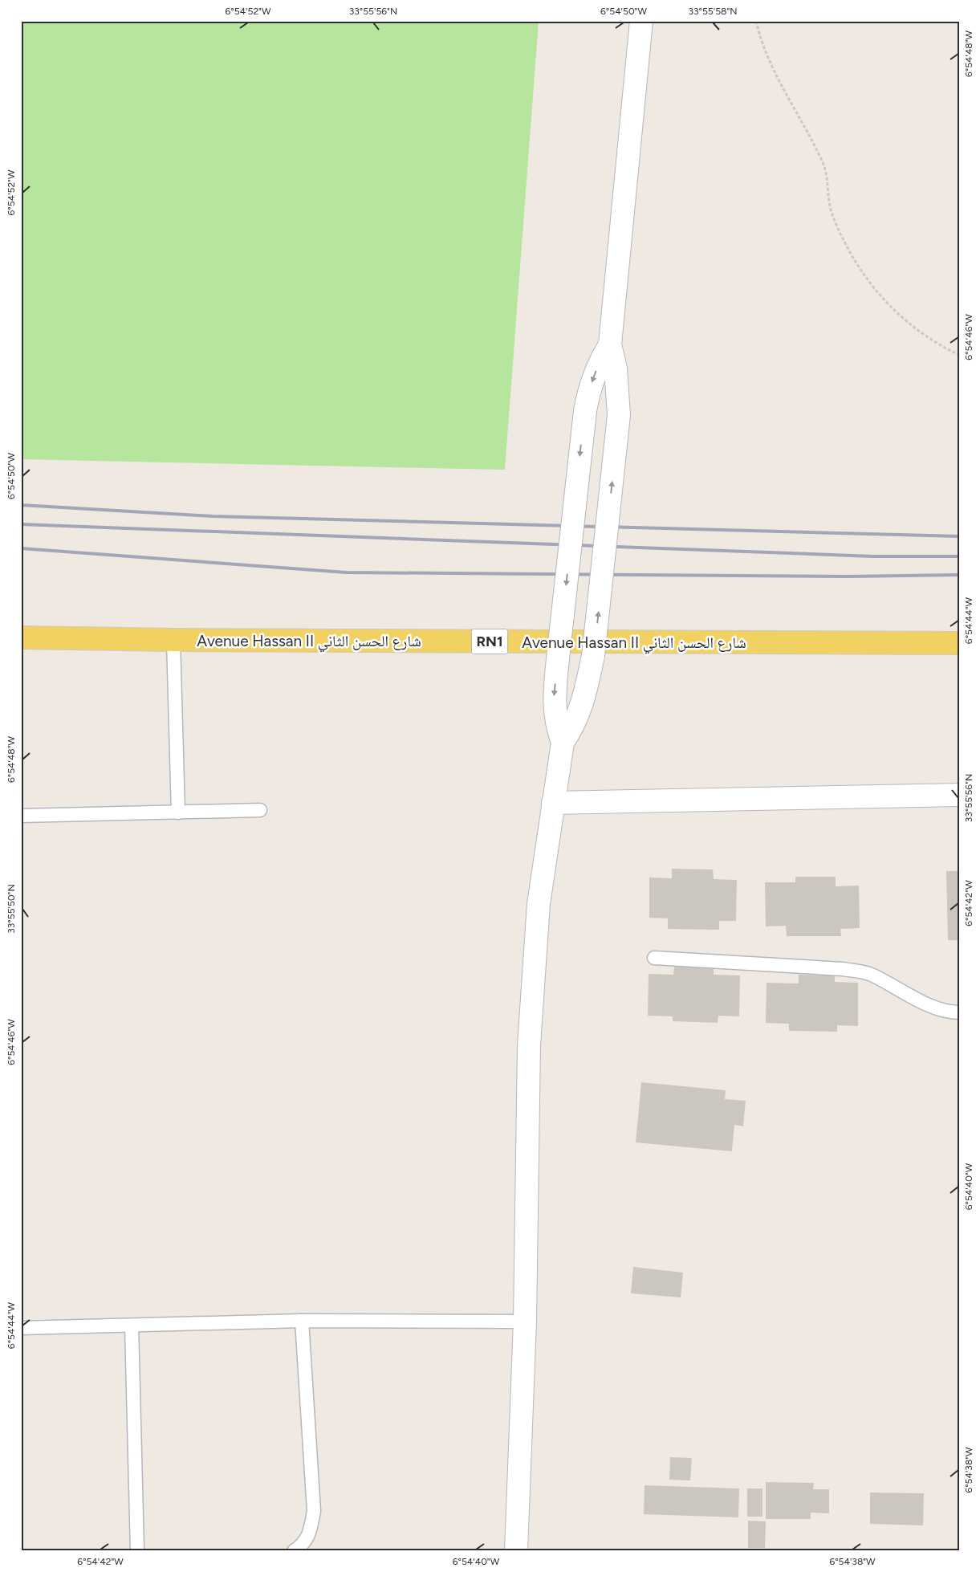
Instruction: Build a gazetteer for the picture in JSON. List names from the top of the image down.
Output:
{
  "streets": {
    "main road": ["Avenue Hassan II شارع الحسن الثاني", "RN1"]
  },
  "coordinates": [
    "6°54'52\"W",
    "33°55'56\"N",
    "6°54'50\"W",
    "33°55'58\"N",
    "6°54'48\"W",
    "6°54'46\"W",
    "6°54'44\"W",
    "6°54'42\"W",
    "33°55'50\"N",
    "6°54'40\"W",
    "6°54'38\"W"
  ]
}
